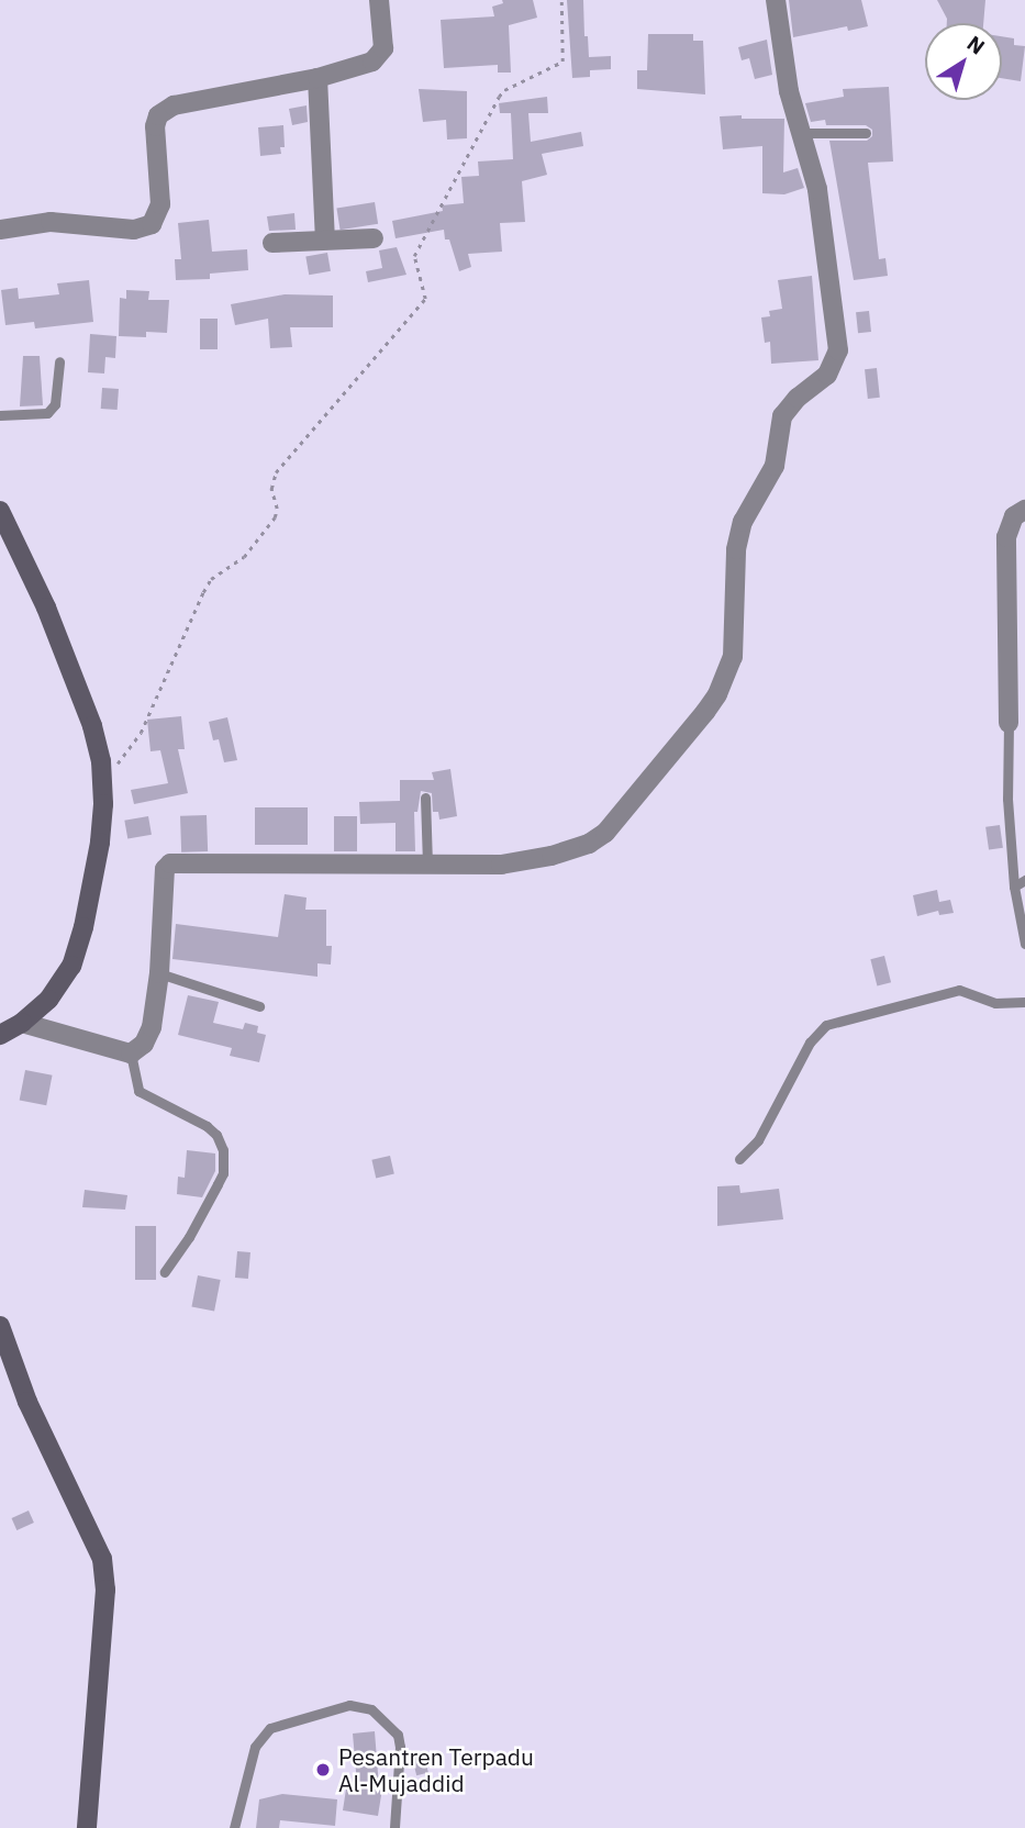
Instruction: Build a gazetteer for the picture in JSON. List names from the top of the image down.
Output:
{
  "places": ["Pesantren Terpadu Al-Mujaddid"],
  "north": "top right"
}
